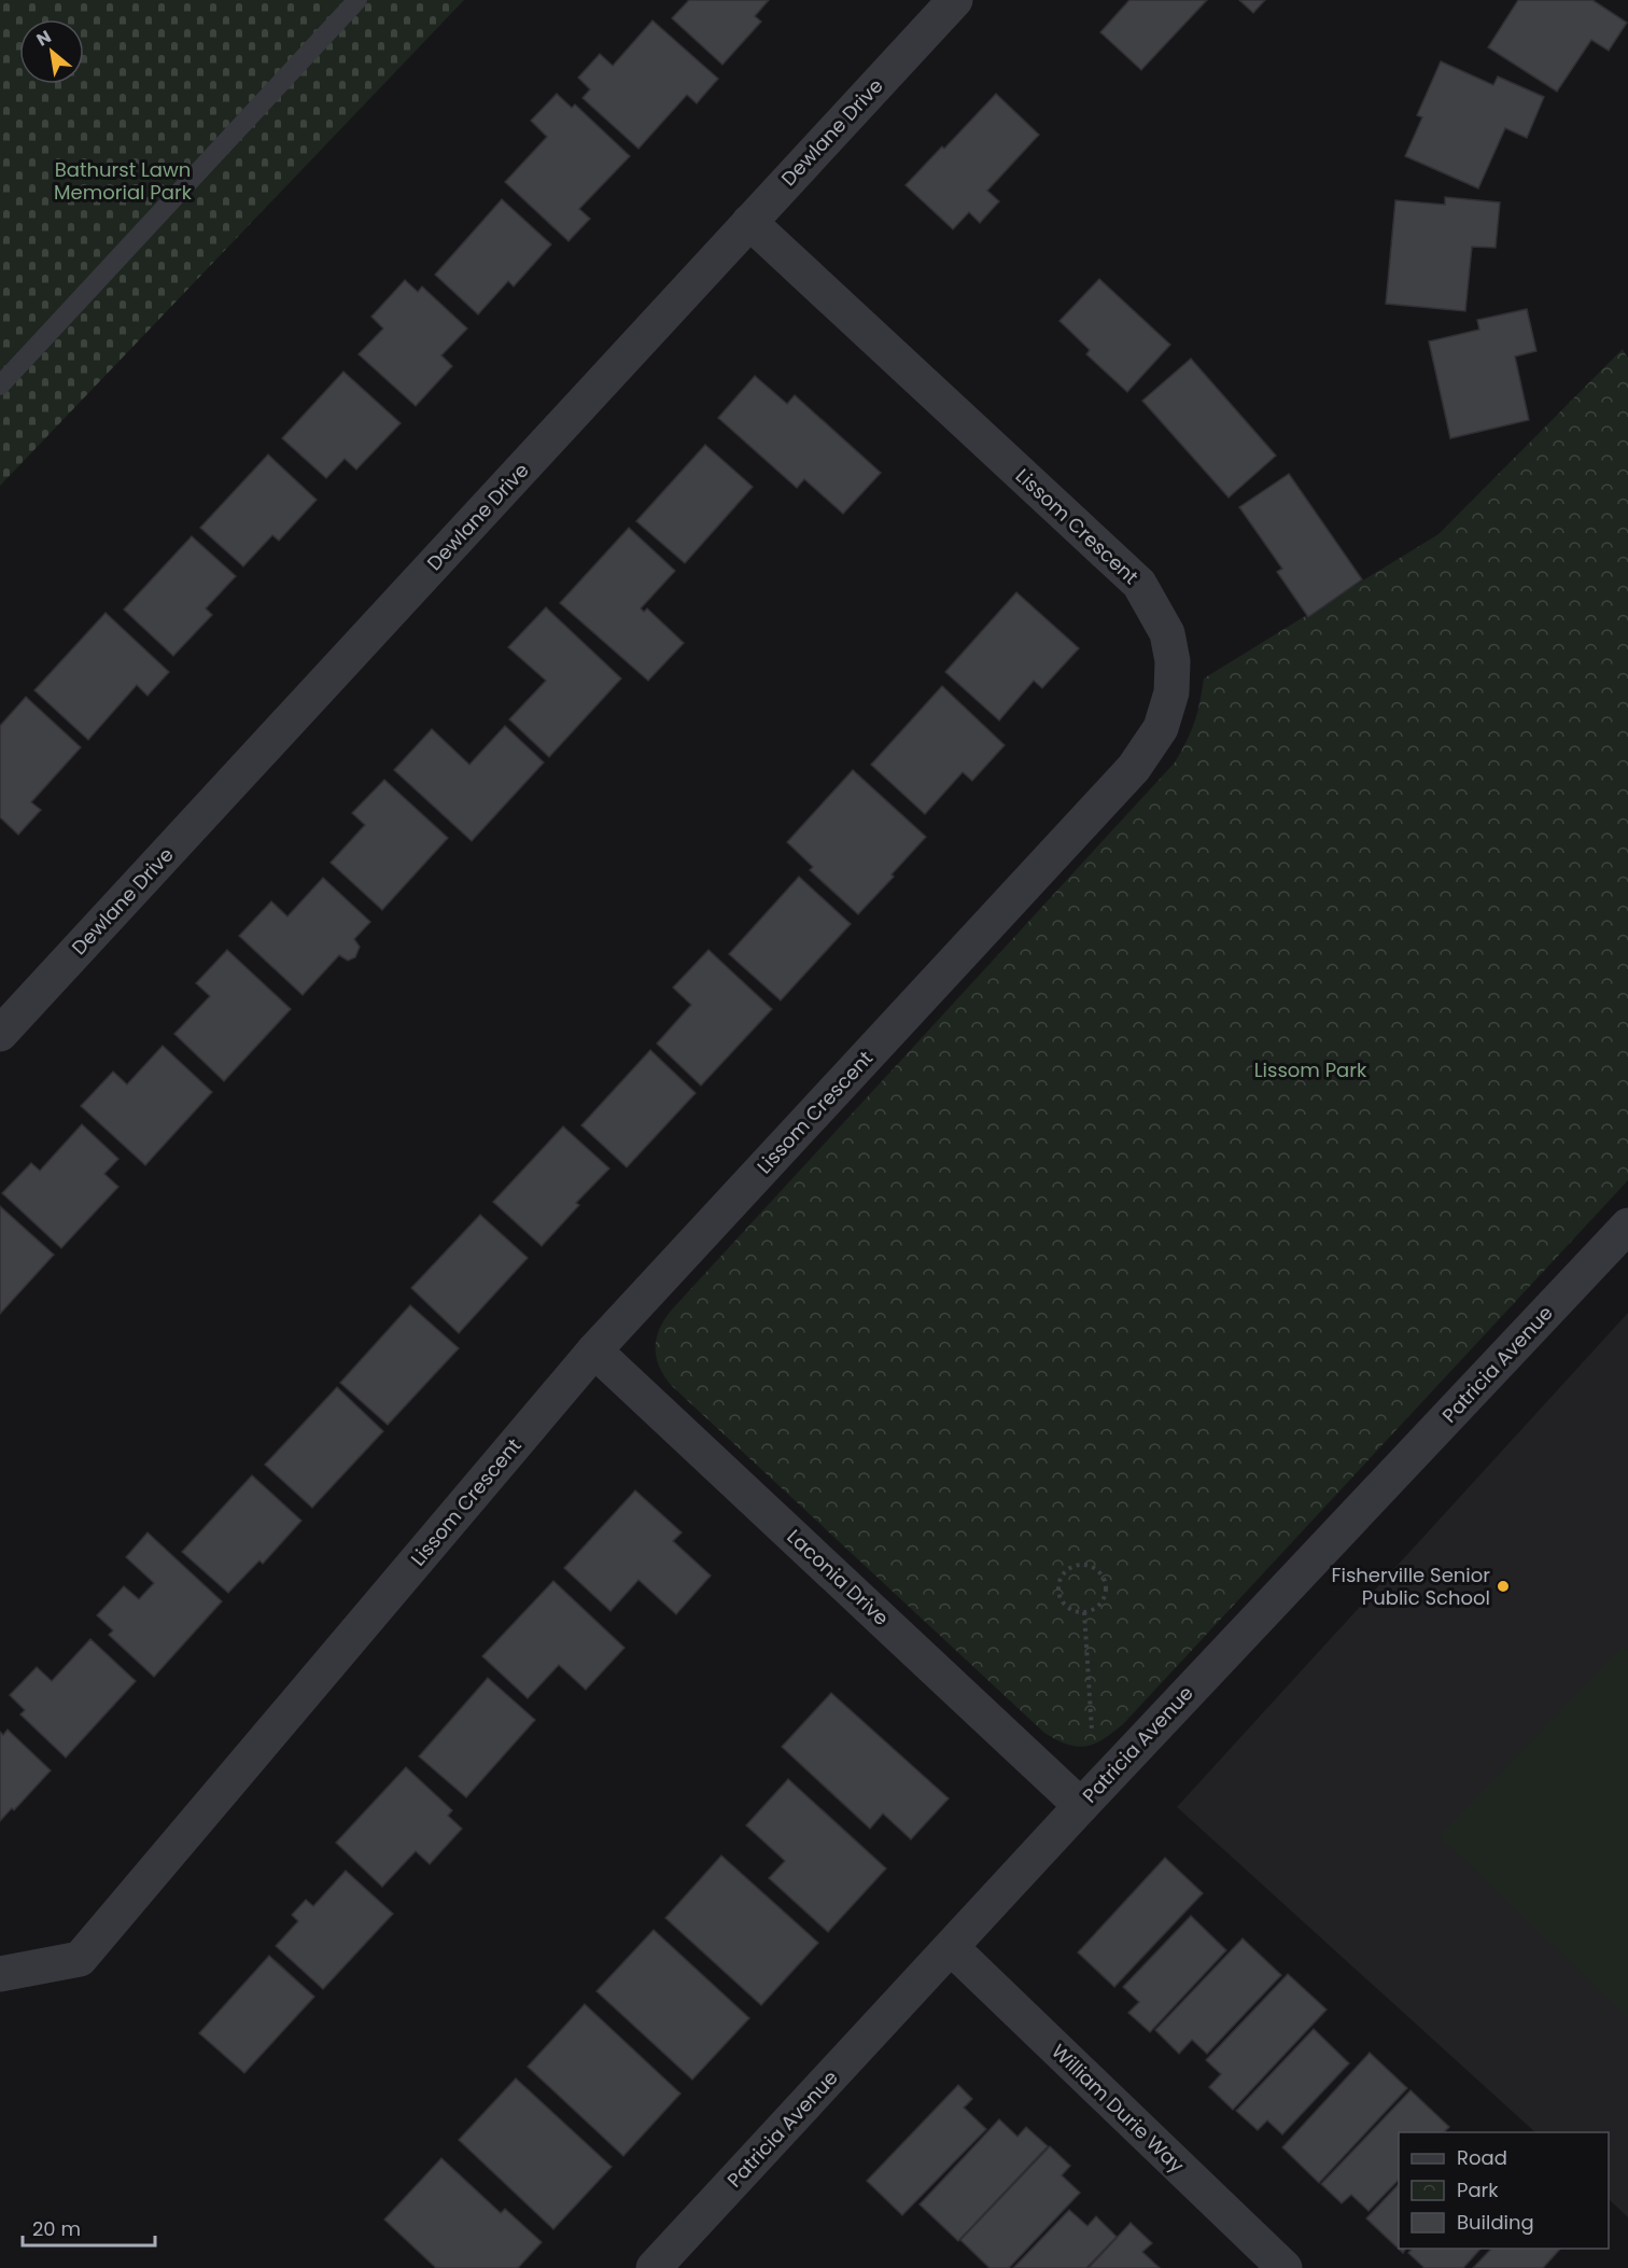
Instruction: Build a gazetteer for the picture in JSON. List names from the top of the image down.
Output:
{
  "streets": {
    "street": [
      "Dewlane Drive",
      "Lissom Crescent",
      "Patricia Avenue",
      "Laconia Drive",
      "William Durie Way"
    ]
  },
  "crossings": [
    ["Dewlane Drive", "Lissom Crescent"],
    ["Lissom Crescent", "Laconia Drive"],
    ["Patricia Avenue", "Laconia Drive"],
    ["Patricia Avenue", "William Durie Way"]
  ],
  "parks": ["Bathurst Lawn Memorial Park", "Lissom Park"],
  "places": ["Fisherville Senior Public School"],
  "legend": ["Road", "Park", "Building"],
  "scale_bar": "20 m",
  "north": "top left"
}
